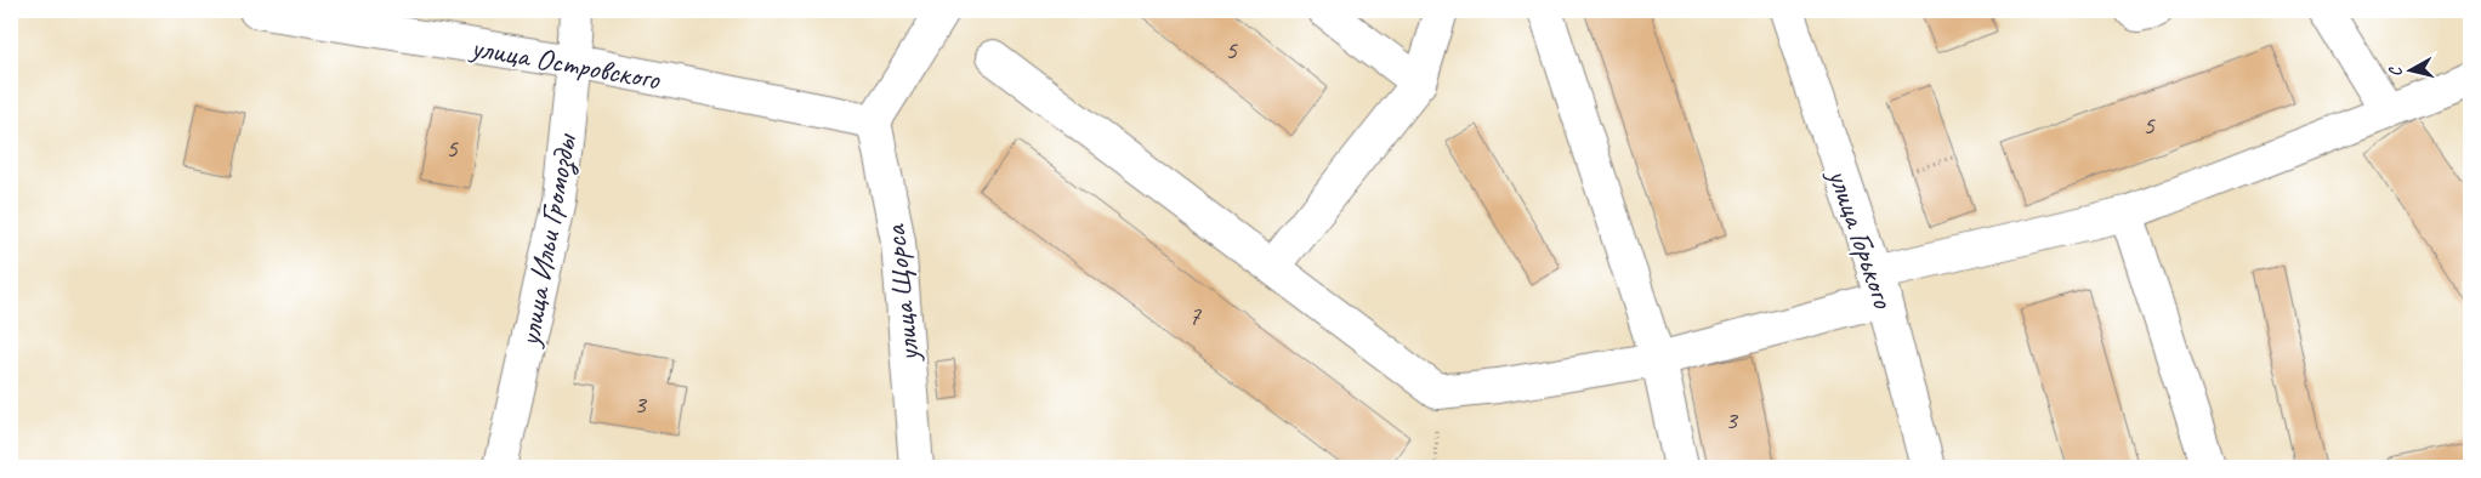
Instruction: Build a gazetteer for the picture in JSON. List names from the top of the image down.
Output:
{
  "streets": {
    "street": [
      "улица Островского",
      "улица Горького",
      "улица Ильи Громозды",
      "улица Щорса"
    ]
  },
  "crossings": [
    ["улица Островского", "улица Ильи Громозды"],
    ["улица Островского", "улица Щорса"]
  ],
  "house_numbers": [
    "5",
    "5",
    "5",
    "7",
    "3",
    "3"
  ],
  "north": "left"
}
